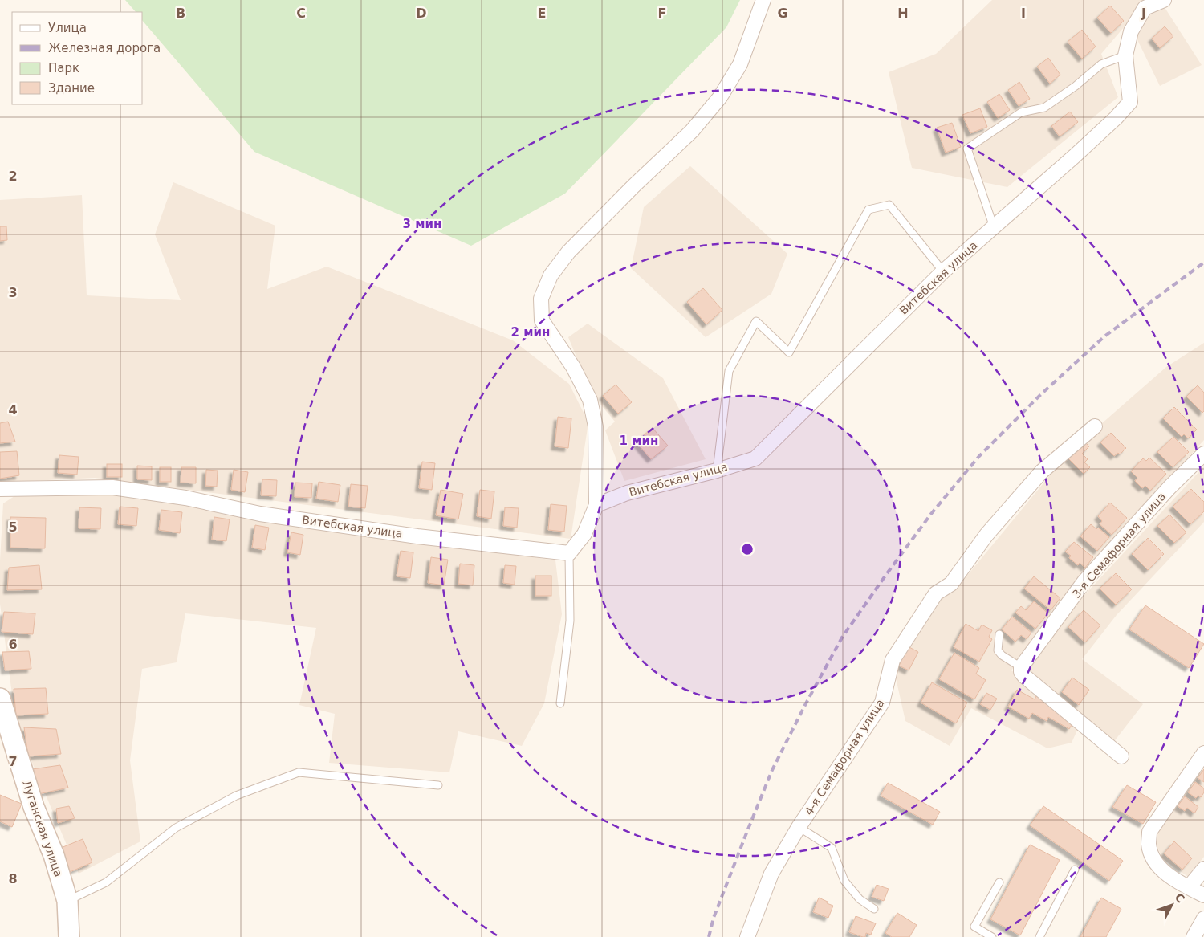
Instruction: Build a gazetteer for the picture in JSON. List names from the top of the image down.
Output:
{
  "streets": {
    "street": [
      "Витебская улица",
      "3-я Семафорная улица",
      "4-я Семафорная улица",
      "Луганская улица"
    ]
  },
  "legend": [
    "Улица",
    "Железная дорога",
    "Парк",
    "Здание"
  ],
  "north": "top right",
  "grid": {
    "columns": [
      "B",
      "C",
      "D",
      "E",
      "F",
      "G",
      "H",
      "I",
      "J"
    ],
    "rows": [
      "2",
      "3",
      "4",
      "5",
      "6",
      "7",
      "8"
    ]
  },
  "rings": ["3 мин", "2 мин", "1 мин"]
}
